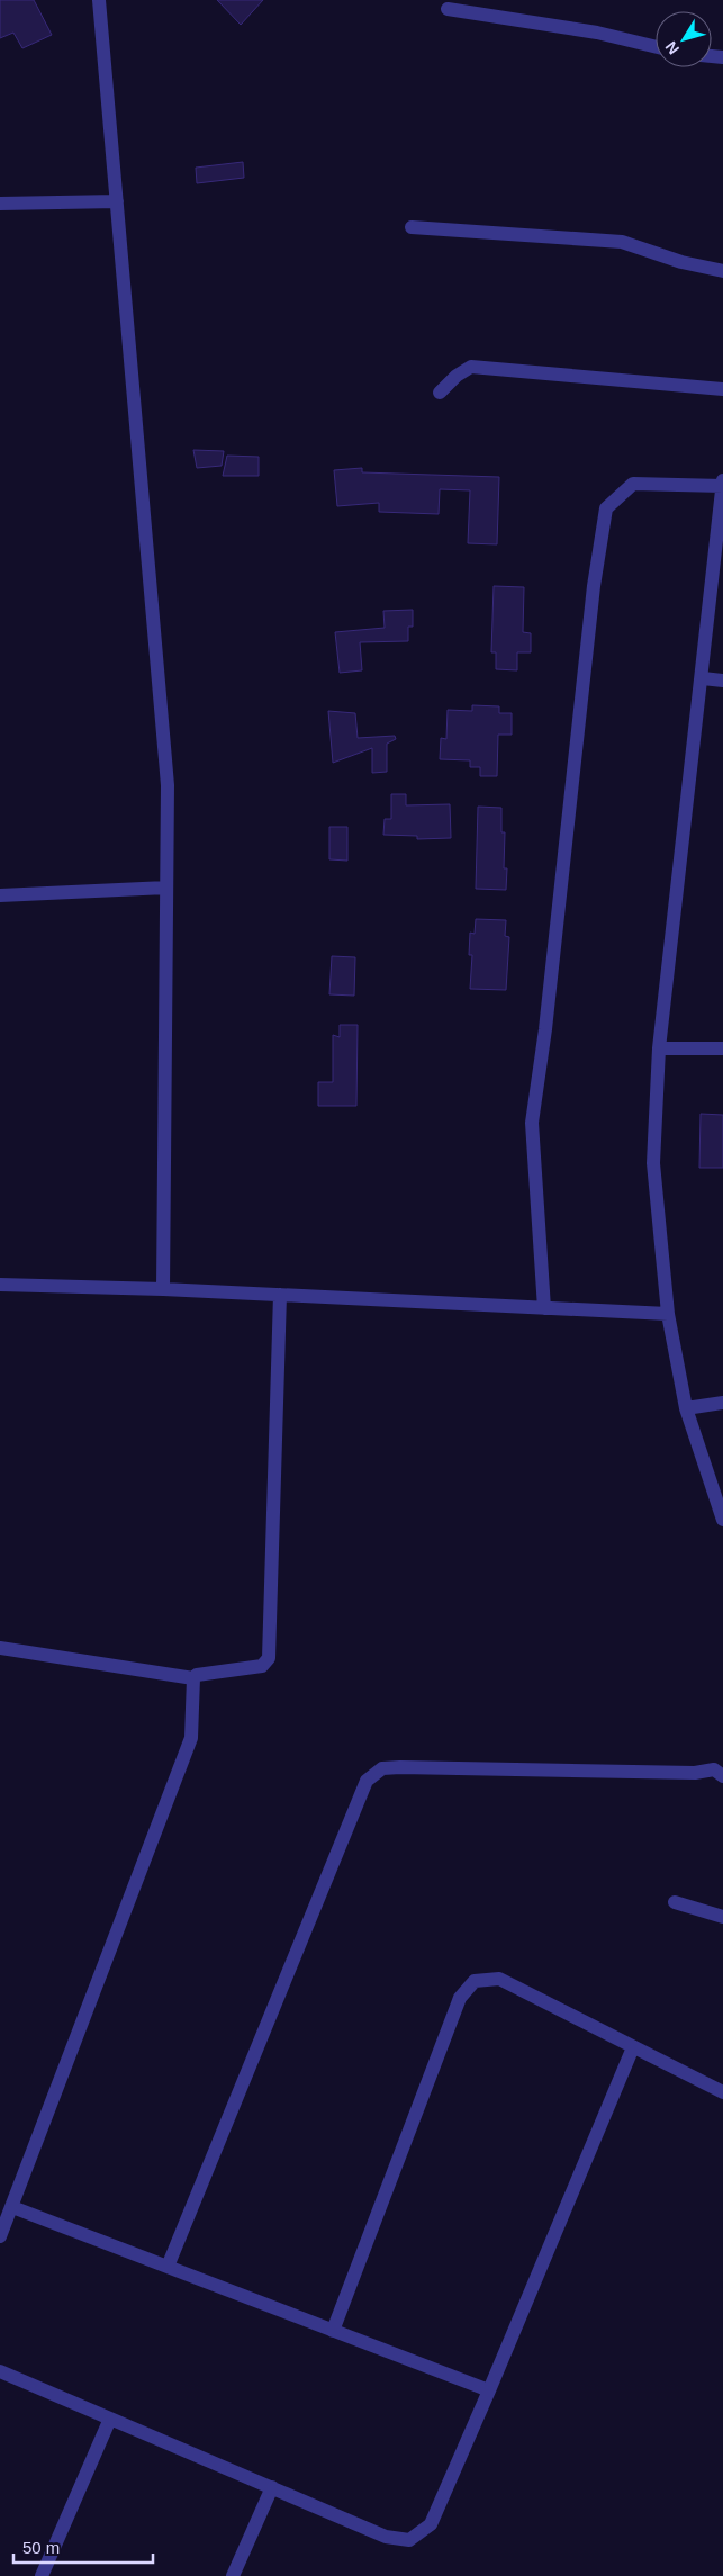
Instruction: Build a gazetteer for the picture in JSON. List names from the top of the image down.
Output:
{
  "scale_bar": "50 m",
  "north": "bottom left"
}
